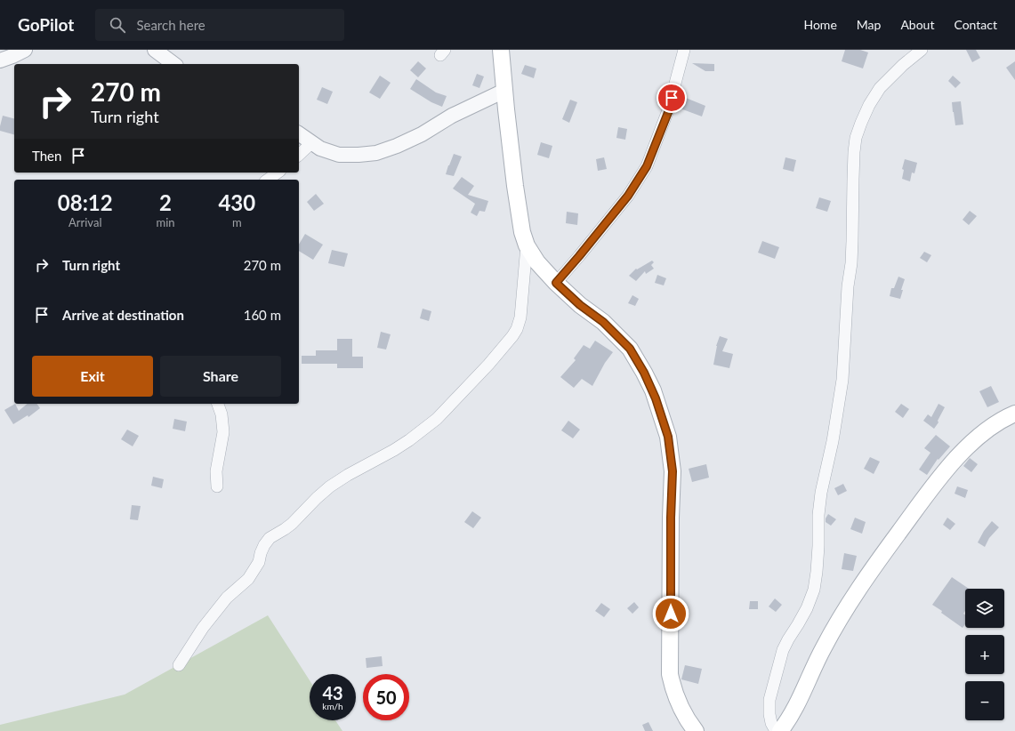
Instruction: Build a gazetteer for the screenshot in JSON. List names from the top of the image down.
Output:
{
  "page": {
    "header": "GoPilot",
    "search": "Search here",
    "nav": [
      "Home",
      "Map",
      "About",
      "Contact"
    ],
    "turn": ["270 m", "Turn right"],
    "then": "Then",
    "eta": [
      "08:12",
      "Arrival",
      "2",
      "min",
      "430",
      "m"
    ],
    "list": [
      {
        "name": "Turn right",
        "value": "270 m"
      },
      {
        "name": "Arrive at destination",
        "value": "160 m"
      }
    ],
    "buttons": ["Exit", "Share"],
    "map_buttons": ["+", "−"],
    "speed": "43 km/h",
    "limit": "50"
  }
}
